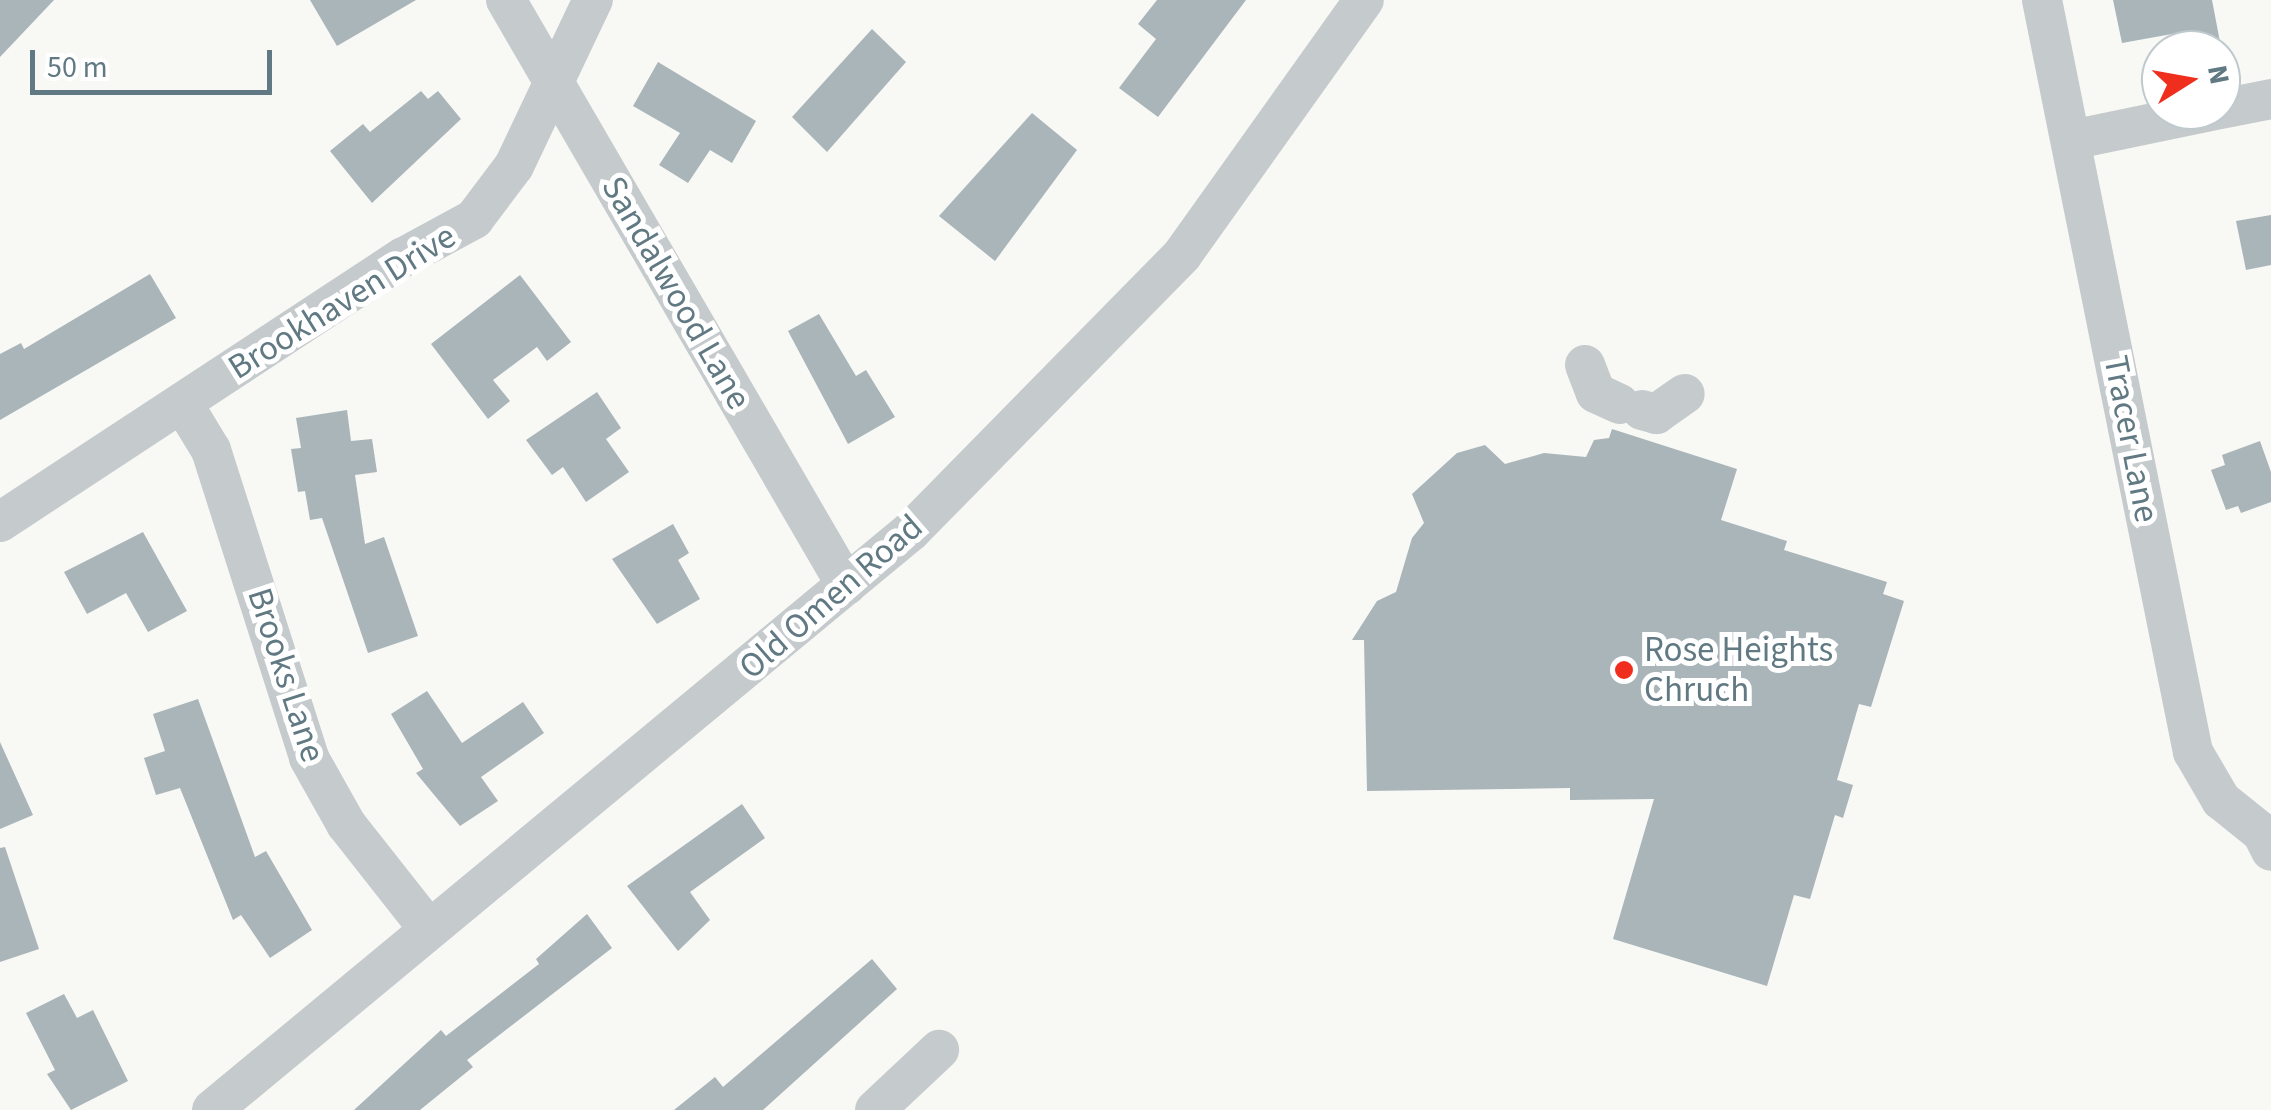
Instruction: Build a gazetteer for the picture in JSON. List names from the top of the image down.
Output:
{
  "streets": {
    "street": [
      "Sandalwood Lane",
      "Brookhaven Drive",
      "Tracer Lane",
      "Old Omen Road",
      "Brooks Lane"
    ]
  },
  "crossings": [
    ["Sandalwood Lane", "Brookhaven Drive"],
    ["Sandalwood Lane", "Old Omen Road"],
    ["Brookhaven Drive", "Brooks Lane"],
    ["Old Omen Road", "Brooks Lane"]
  ],
  "places": ["Rose Heights Chruch"],
  "scale_bar": "50 m",
  "north": "right"
}
